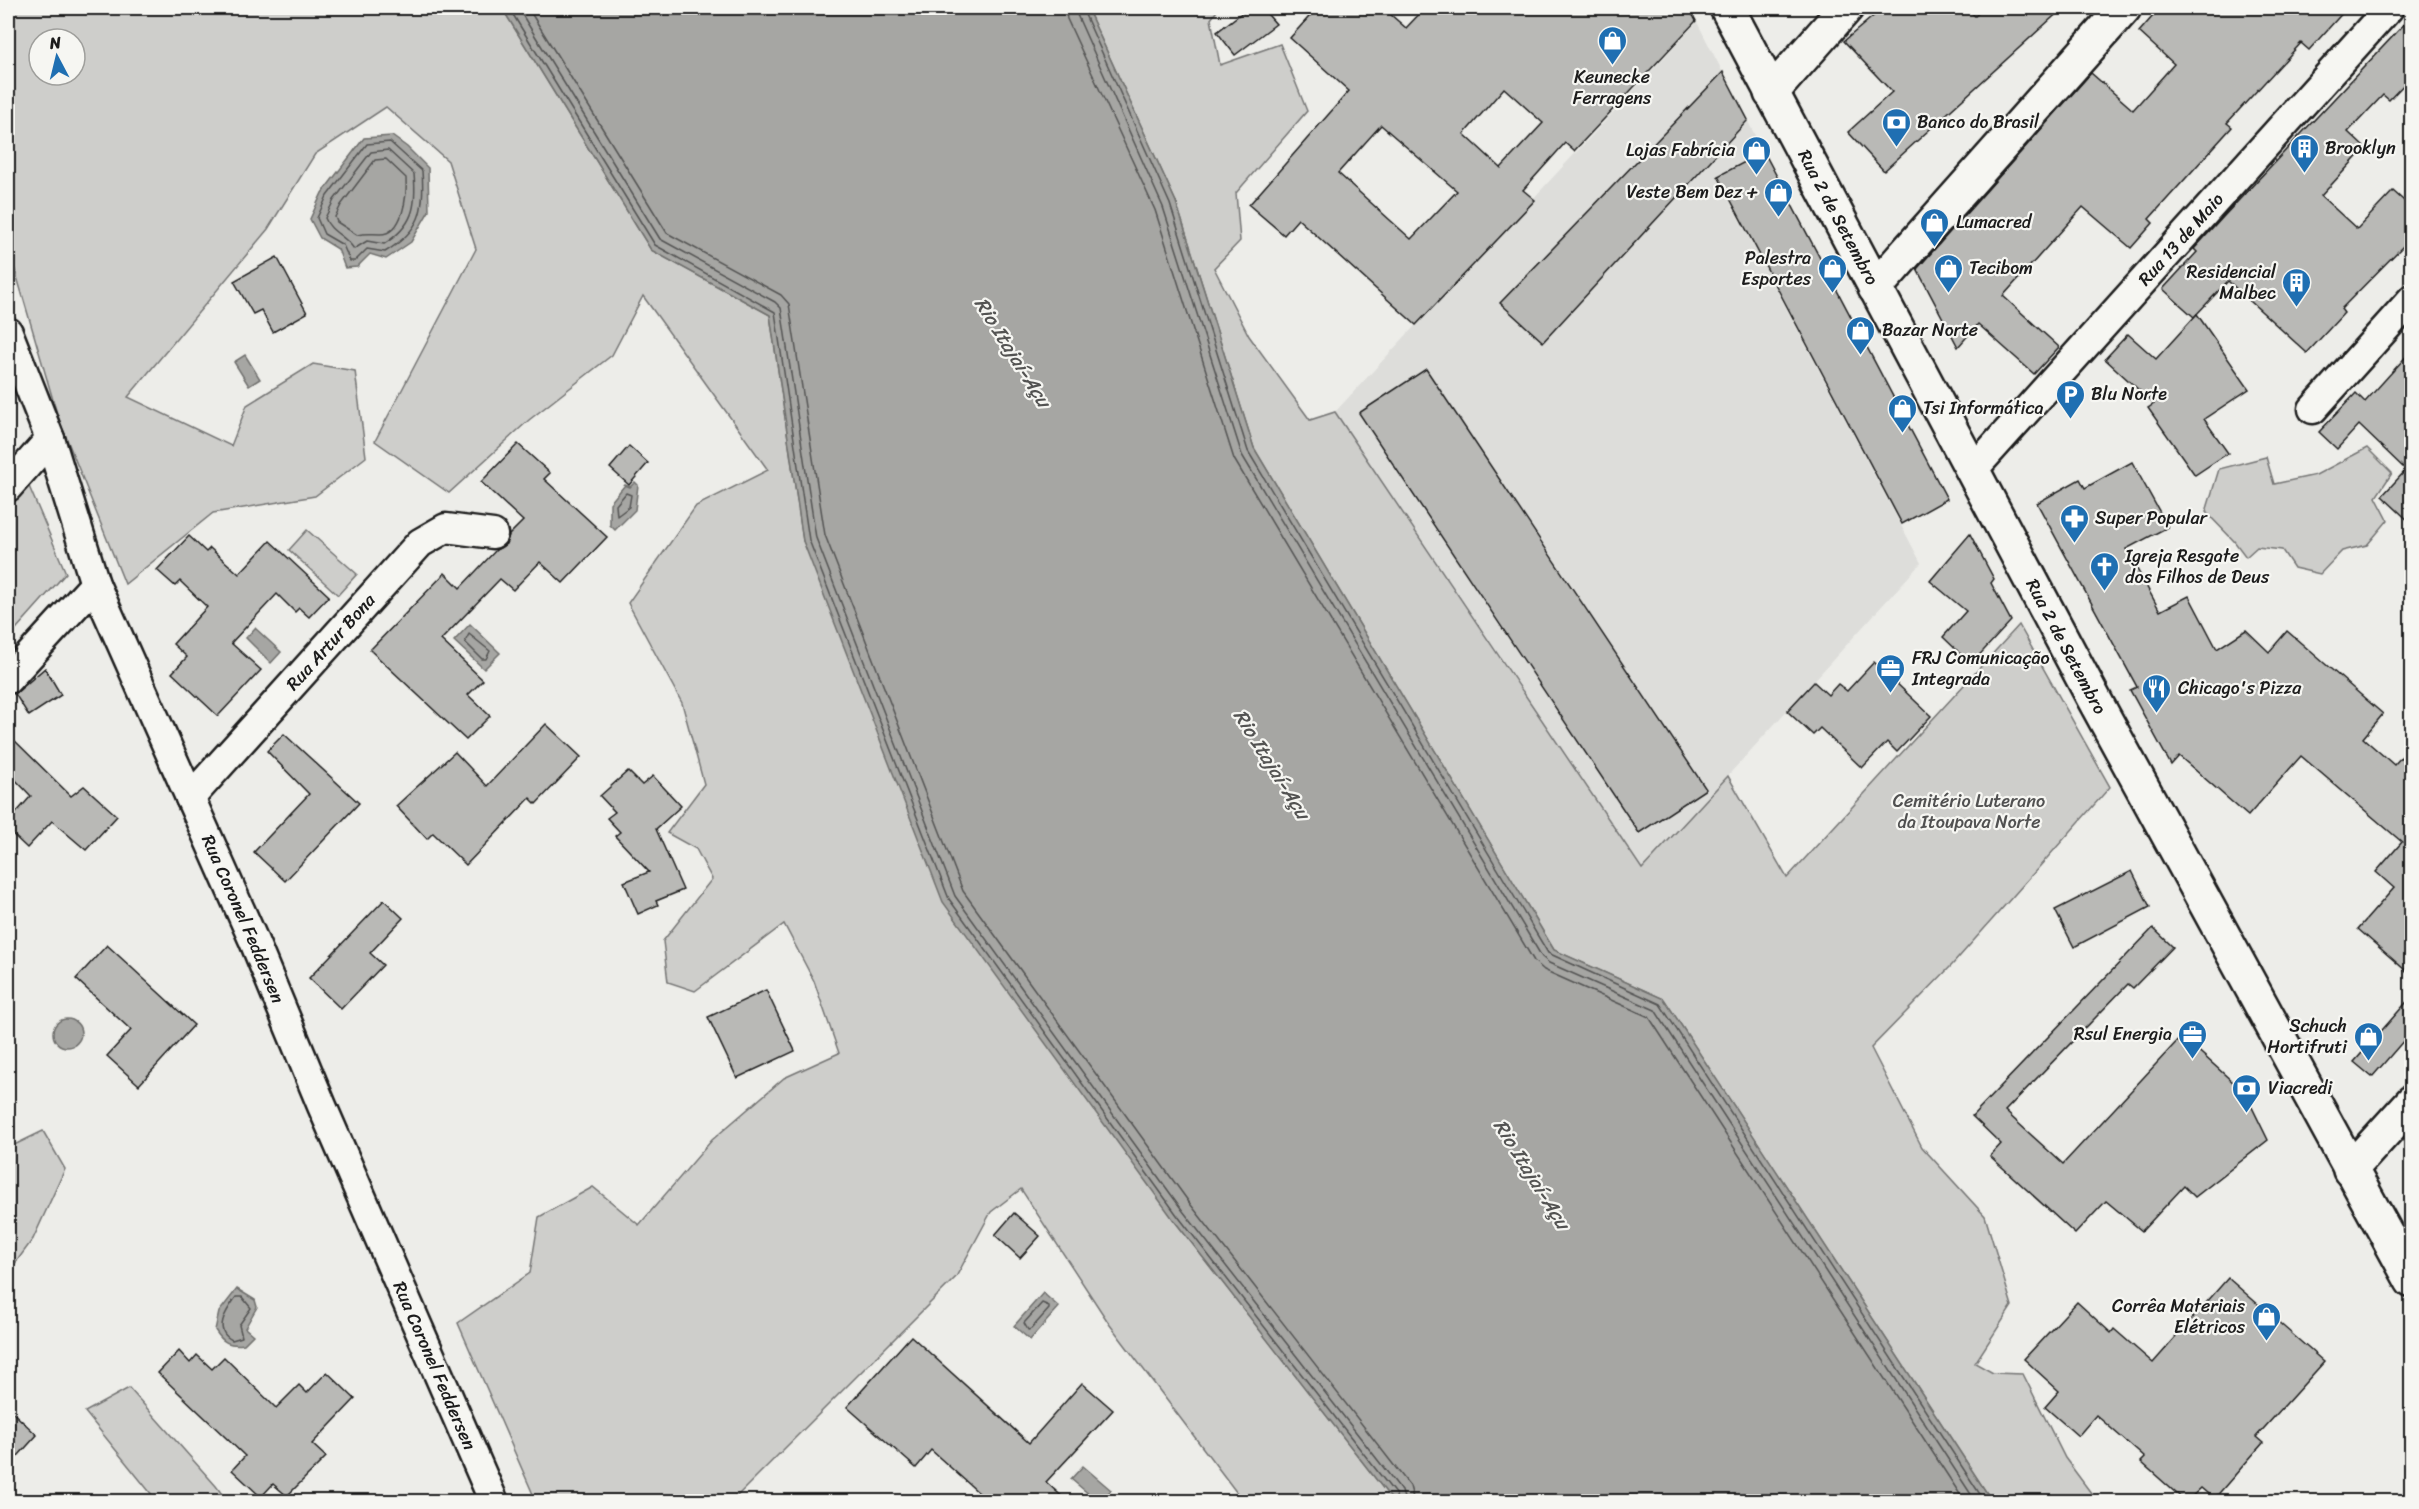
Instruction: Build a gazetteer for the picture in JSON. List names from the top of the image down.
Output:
{
  "streets": {
    "main road": ["Rua 2 de Setembro"],
    "street": ["Rua 13 de Maio", "Rua Artur Bona", "Rua Coronel Feddersen"]
  },
  "crossings": [
    ["Rua 2 de Setembro", "Rua 13 de Maio"],
    ["Rua Artur Bona", "Rua Coronel Feddersen"]
  ],
  "water": ["Rio Itajaí-Açu"],
  "parks": ["Cemitério Luterano da Itoupava Norte"],
  "places": {
    "shop": [
      "Keunecke Ferragens",
      "Lojas Fabrícia",
      "Veste Bem Dez +",
      "Lumacred",
      "Palestra Esportes",
      "Tecibom",
      "Bazar Norte",
      "Tsi Informática",
      "Schuch Hortifruti",
      "Corrêa Materiais Elétricos"
    ],
    "bank": ["Banco do Brasil", "Viacredi"],
    "building": ["Brooklyn", "Residencial Malbec"],
    "parking": ["Blu Norte"],
    "pharmacy": ["Super Popular"],
    "church": ["Igreja Resgate dos Filhos de Deus"],
    "office": ["FRJ Comunicação Integrada", "Rsul Energia"],
    "restaurant": ["Chicago's Pizza"]
  },
  "north": "top"
}
